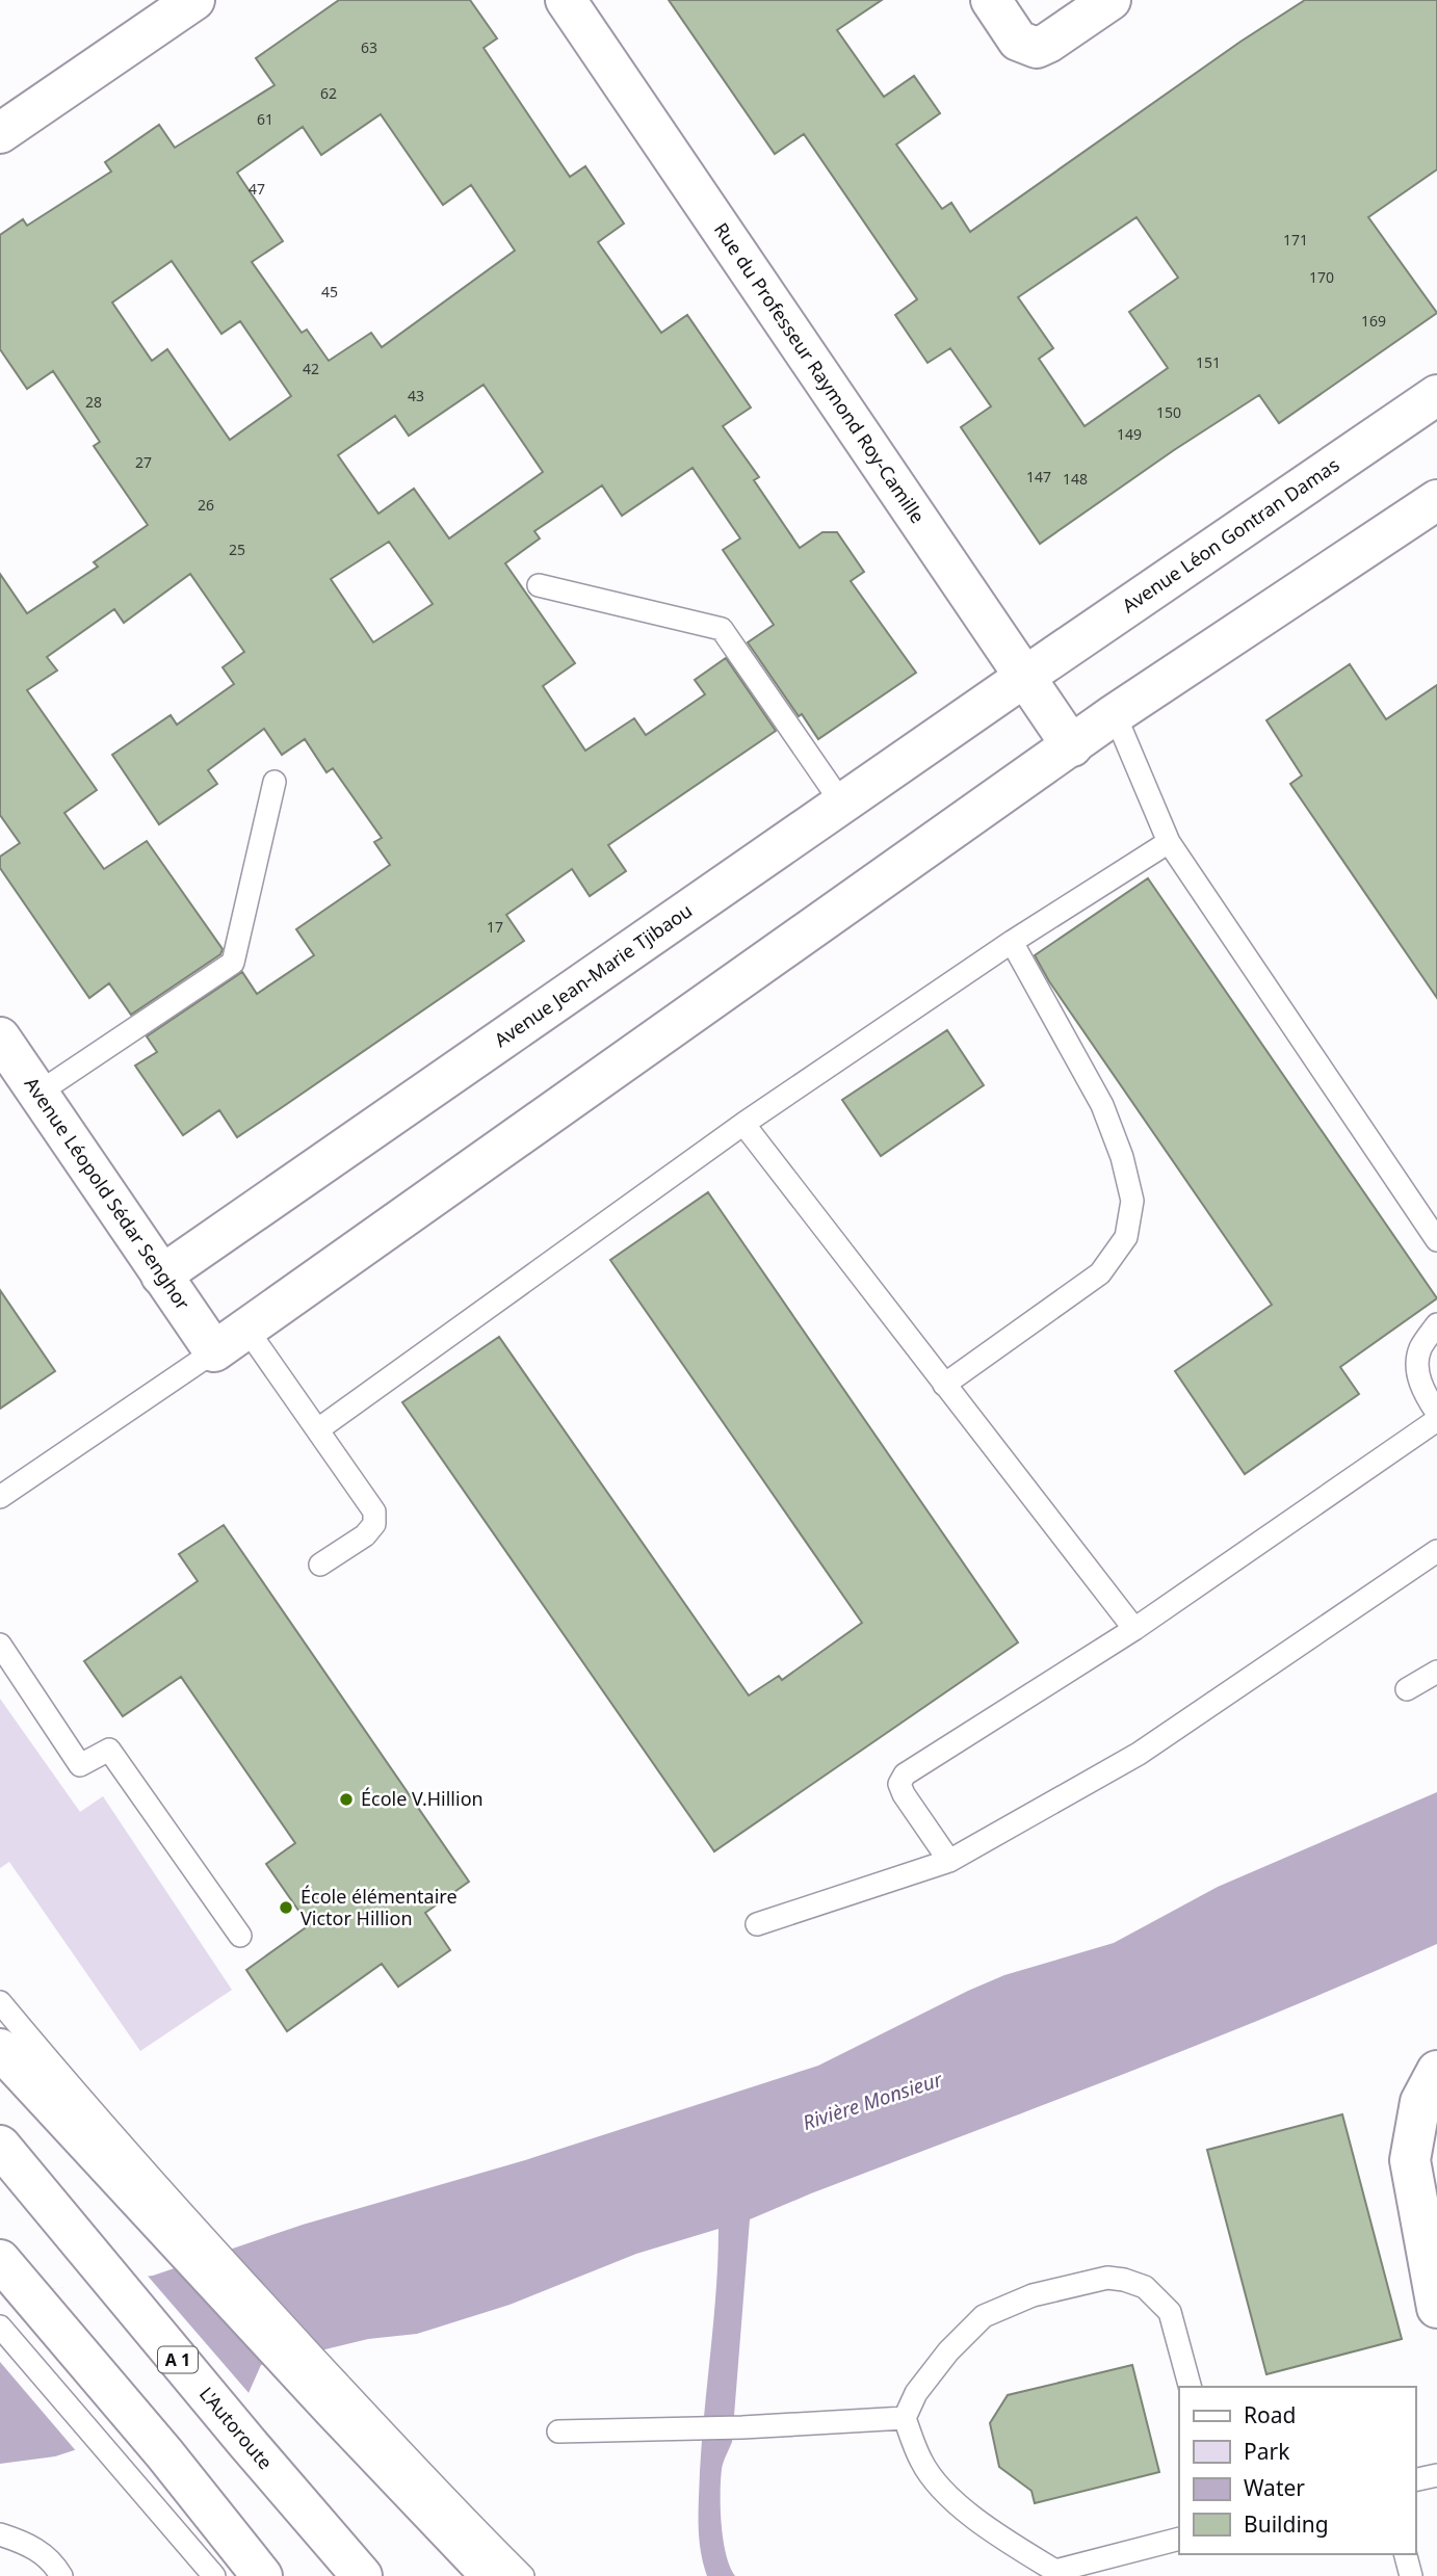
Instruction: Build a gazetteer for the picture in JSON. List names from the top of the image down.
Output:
{
  "streets": {
    "main road": [
      "Rue du Professeur Raymond Roy-Camille",
      "Avenue Léon Gontran Damas",
      "Avenue Jean-Marie Tjibaou",
      "Avenue Léopold Sédar Senghor",
      "A 1",
      "L'Autoroute"
    ]
  },
  "crossings": [
    ["Rue du Professeur Raymond Roy-Camille", "Avenue Léon Gontran Damas"],
    ["Rue du Professeur Raymond Roy-Camille", "Avenue Jean-Marie Tjibaou"],
    ["Avenue Léon Gontran Damas", "Avenue Jean-Marie Tjibaou"],
    ["Avenue Jean-Marie Tjibaou", "Avenue Léopold Sédar Senghor"]
  ],
  "water": ["Rivière Monsieur"],
  "places": ["École V.Hillion", "École élémentaire Victor Hillion"],
  "house_numbers": [
    "63",
    "62",
    "61",
    "47",
    "171",
    "170",
    "45",
    "169",
    "151",
    "42",
    "43",
    "28",
    "150",
    "149",
    "27",
    "147",
    "148",
    "26",
    "25",
    "17"
  ],
  "legend": [
    "Road",
    "Park",
    "Water",
    "Building"
  ]
}
